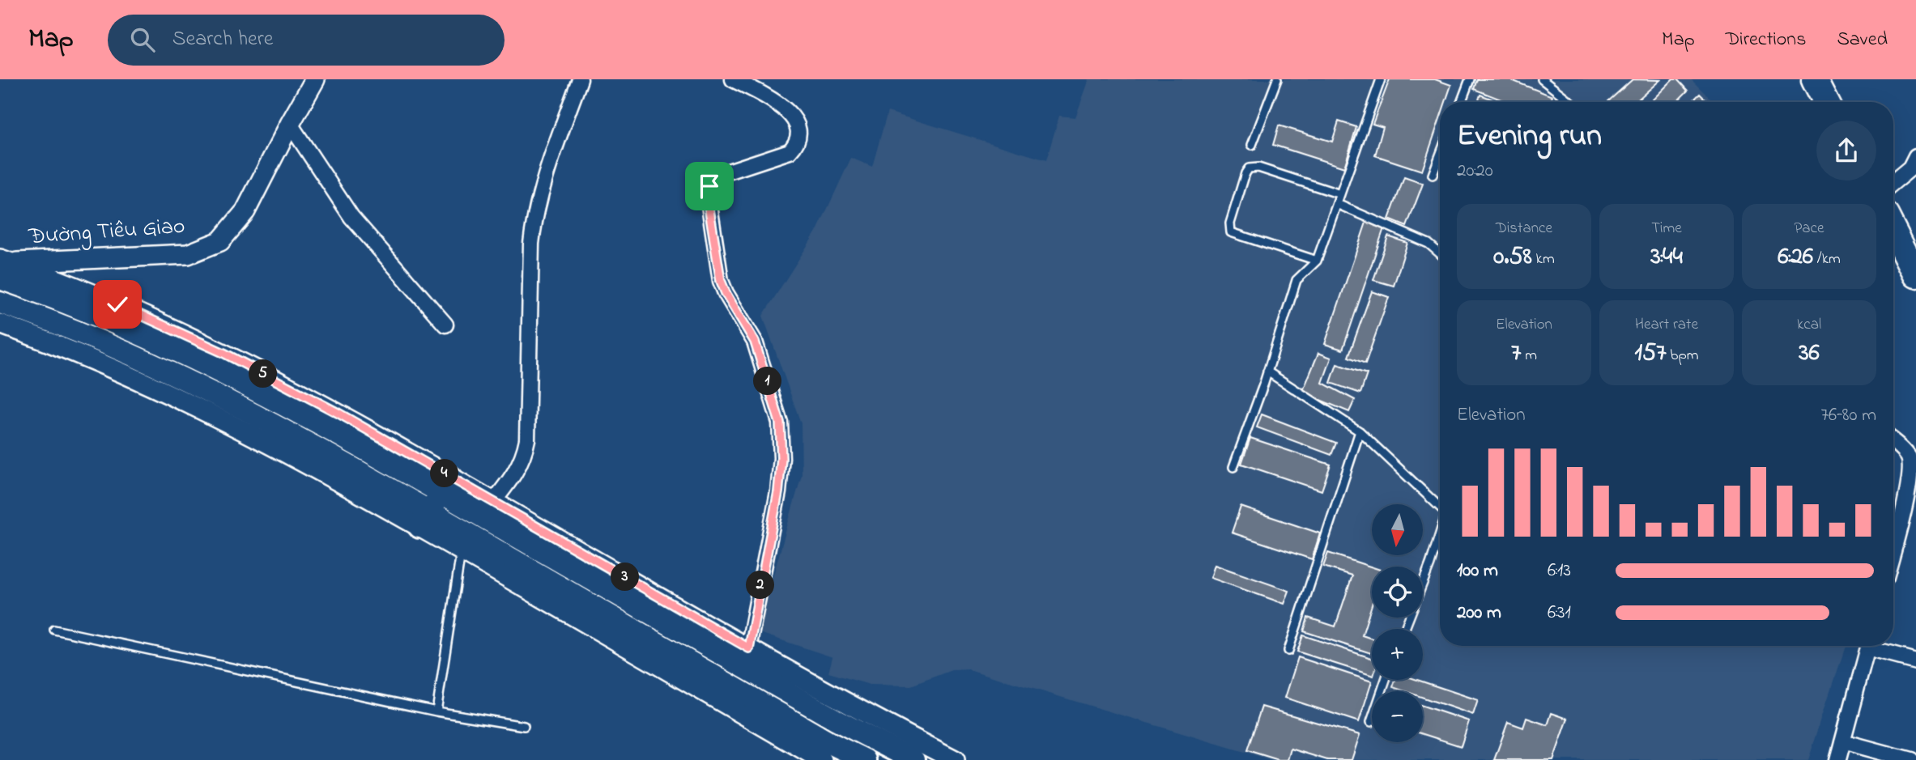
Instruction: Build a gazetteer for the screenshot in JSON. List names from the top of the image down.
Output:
{
  "streets": {
    "street": ["Đường Tiêu Giao"]
  },
  "north": "bottom",
  "page": {
    "header": "Map",
    "search": "Search here",
    "nav": ["Map", "Directions", "Saved"],
    "heading": ["Evening run", "20:20"],
    "stats": [
      ["Distance", "0.58 km"],
      ["Time", "3:44"],
      ["Pace", "6:26 /km"],
      ["Elevation", "7 m"],
      ["Heart rate", "157 bpm"],
      ["kcal", "36"]
    ],
    "pins": [
      "5",
      "1",
      "4",
      "3",
      "2"
    ],
    "chart": ["Elevation", "76–80 m"],
    "map_buttons": ["+", "−"],
    "list": [
      {
        "name": "100 m",
        "note": "6:13"
      },
      {
        "name": "200 m",
        "note": "6:31"
      }
    ]
  }
}
